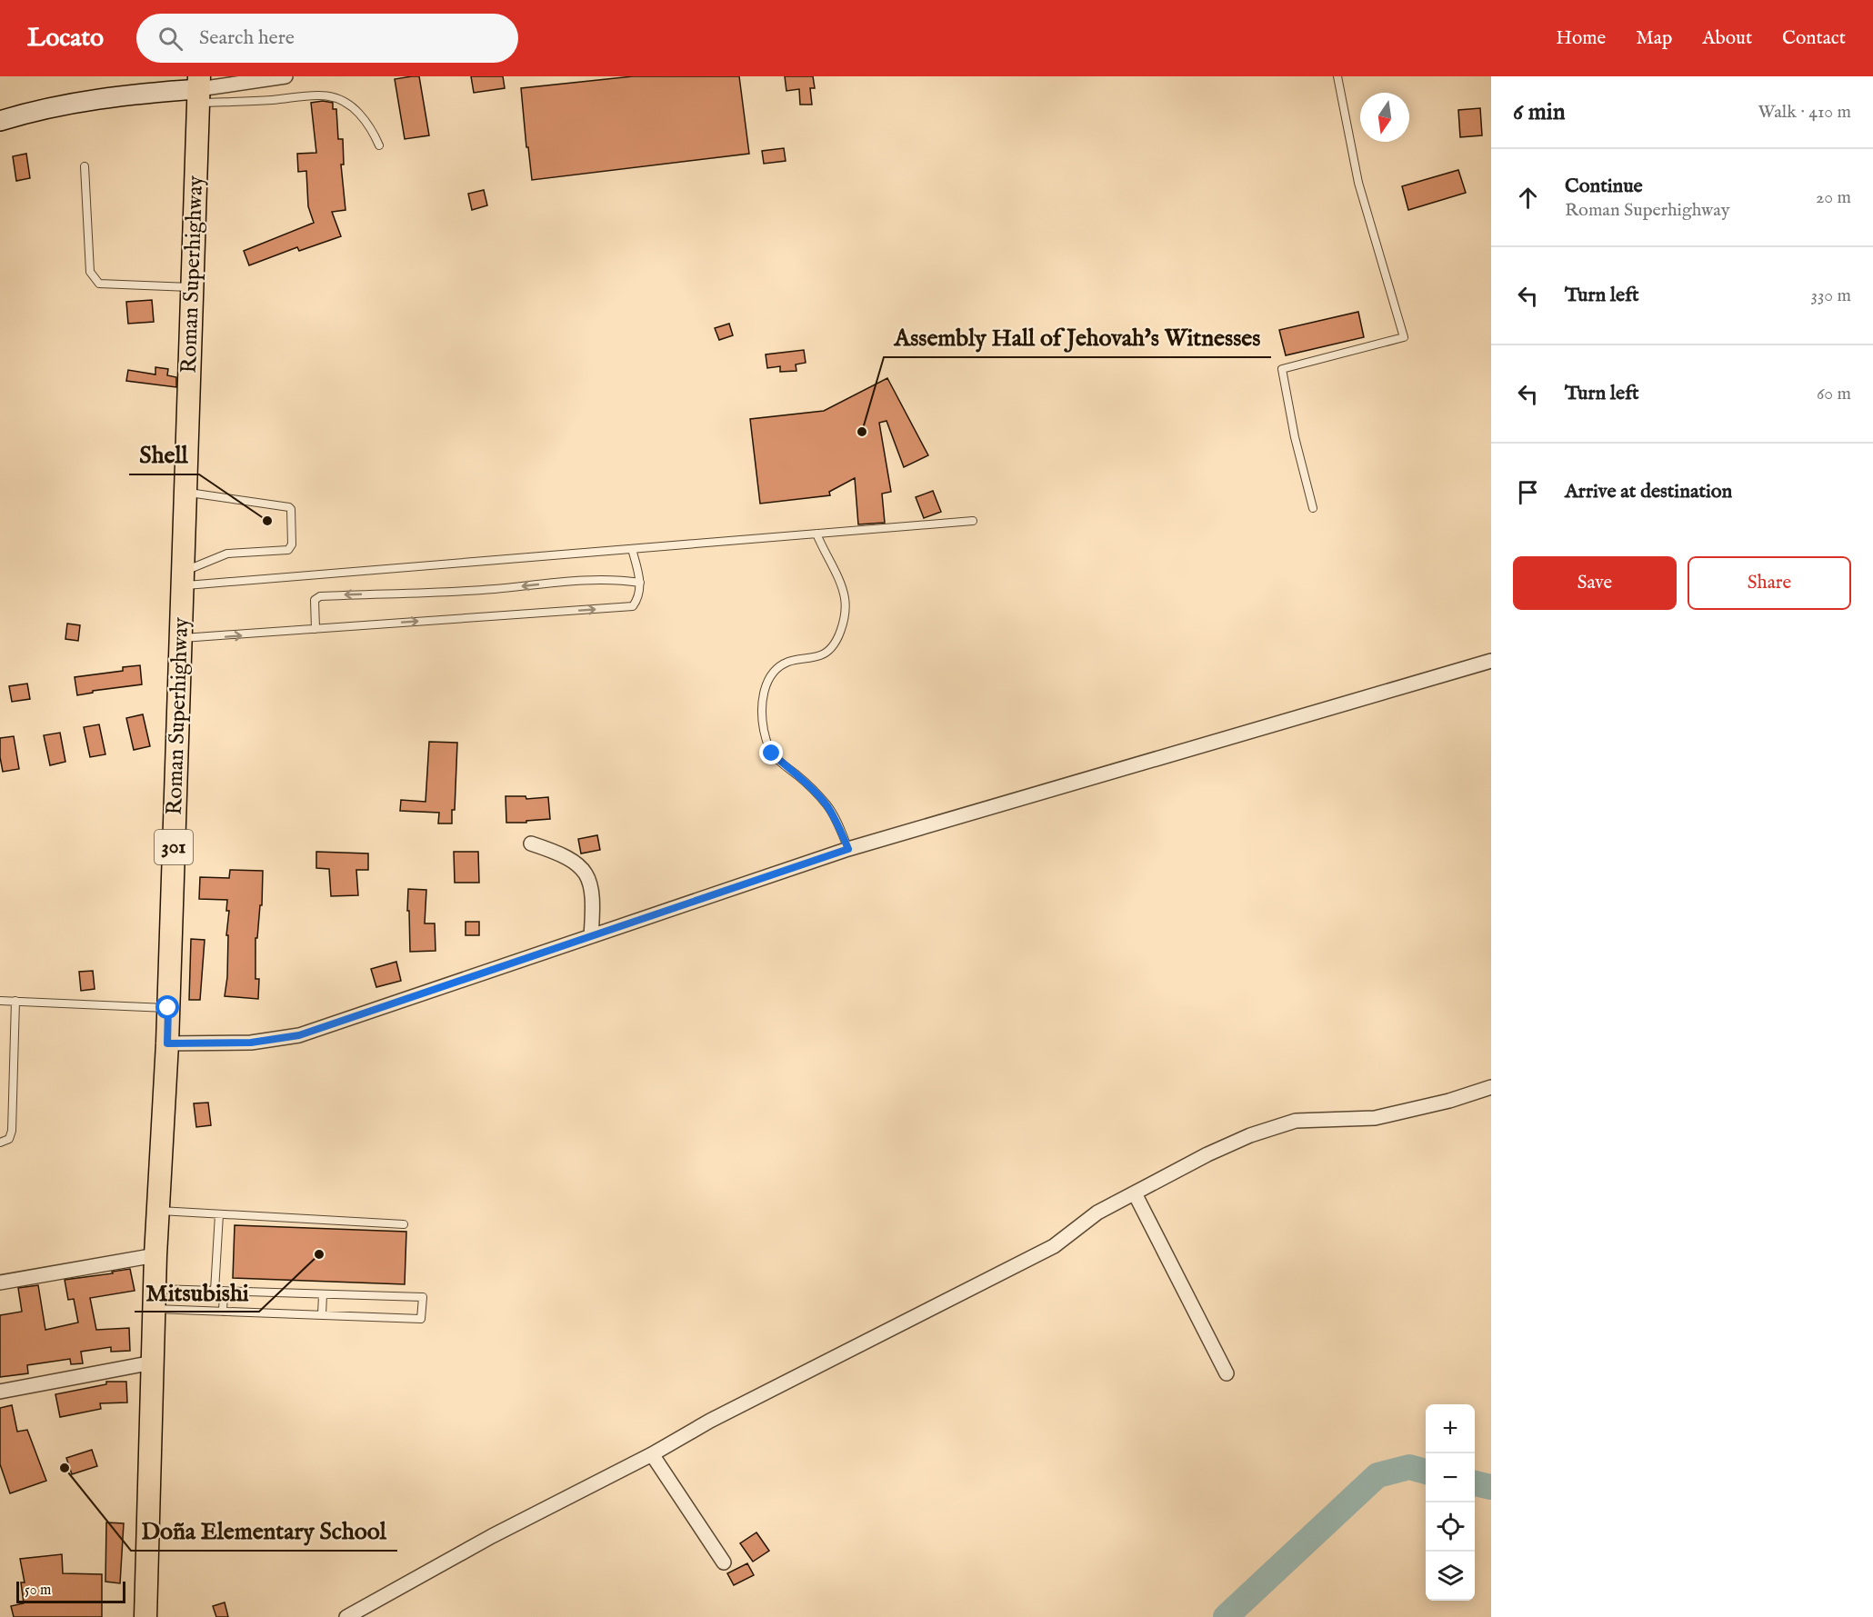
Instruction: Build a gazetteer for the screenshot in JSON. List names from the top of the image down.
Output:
{
  "streets": {
    "main road": ["Roman Superhighway", "301"]
  },
  "places": [
    "Assembly Hall of Jehovah's Witnesses",
    "Shell",
    "Mitsubishi",
    "Doña Elementary School"
  ],
  "scale_bar": "50 m",
  "north": "bottom",
  "page": {
    "header": "Locato",
    "search": "Search here",
    "nav": [
      "Home",
      "Map",
      "About",
      "Contact"
    ],
    "heading": ["6 min", "Walk · 410 m"],
    "list": [
      ["Continue", "Roman Superhighway", "20 m"],
      ["Turn left", "330 m"],
      ["Turn left", "60 m"],
      "Arrive at destination"
    ],
    "buttons": ["Save", "Share"],
    "map_buttons": ["+", "−"],
    "scale": "50 m"
  }
}
